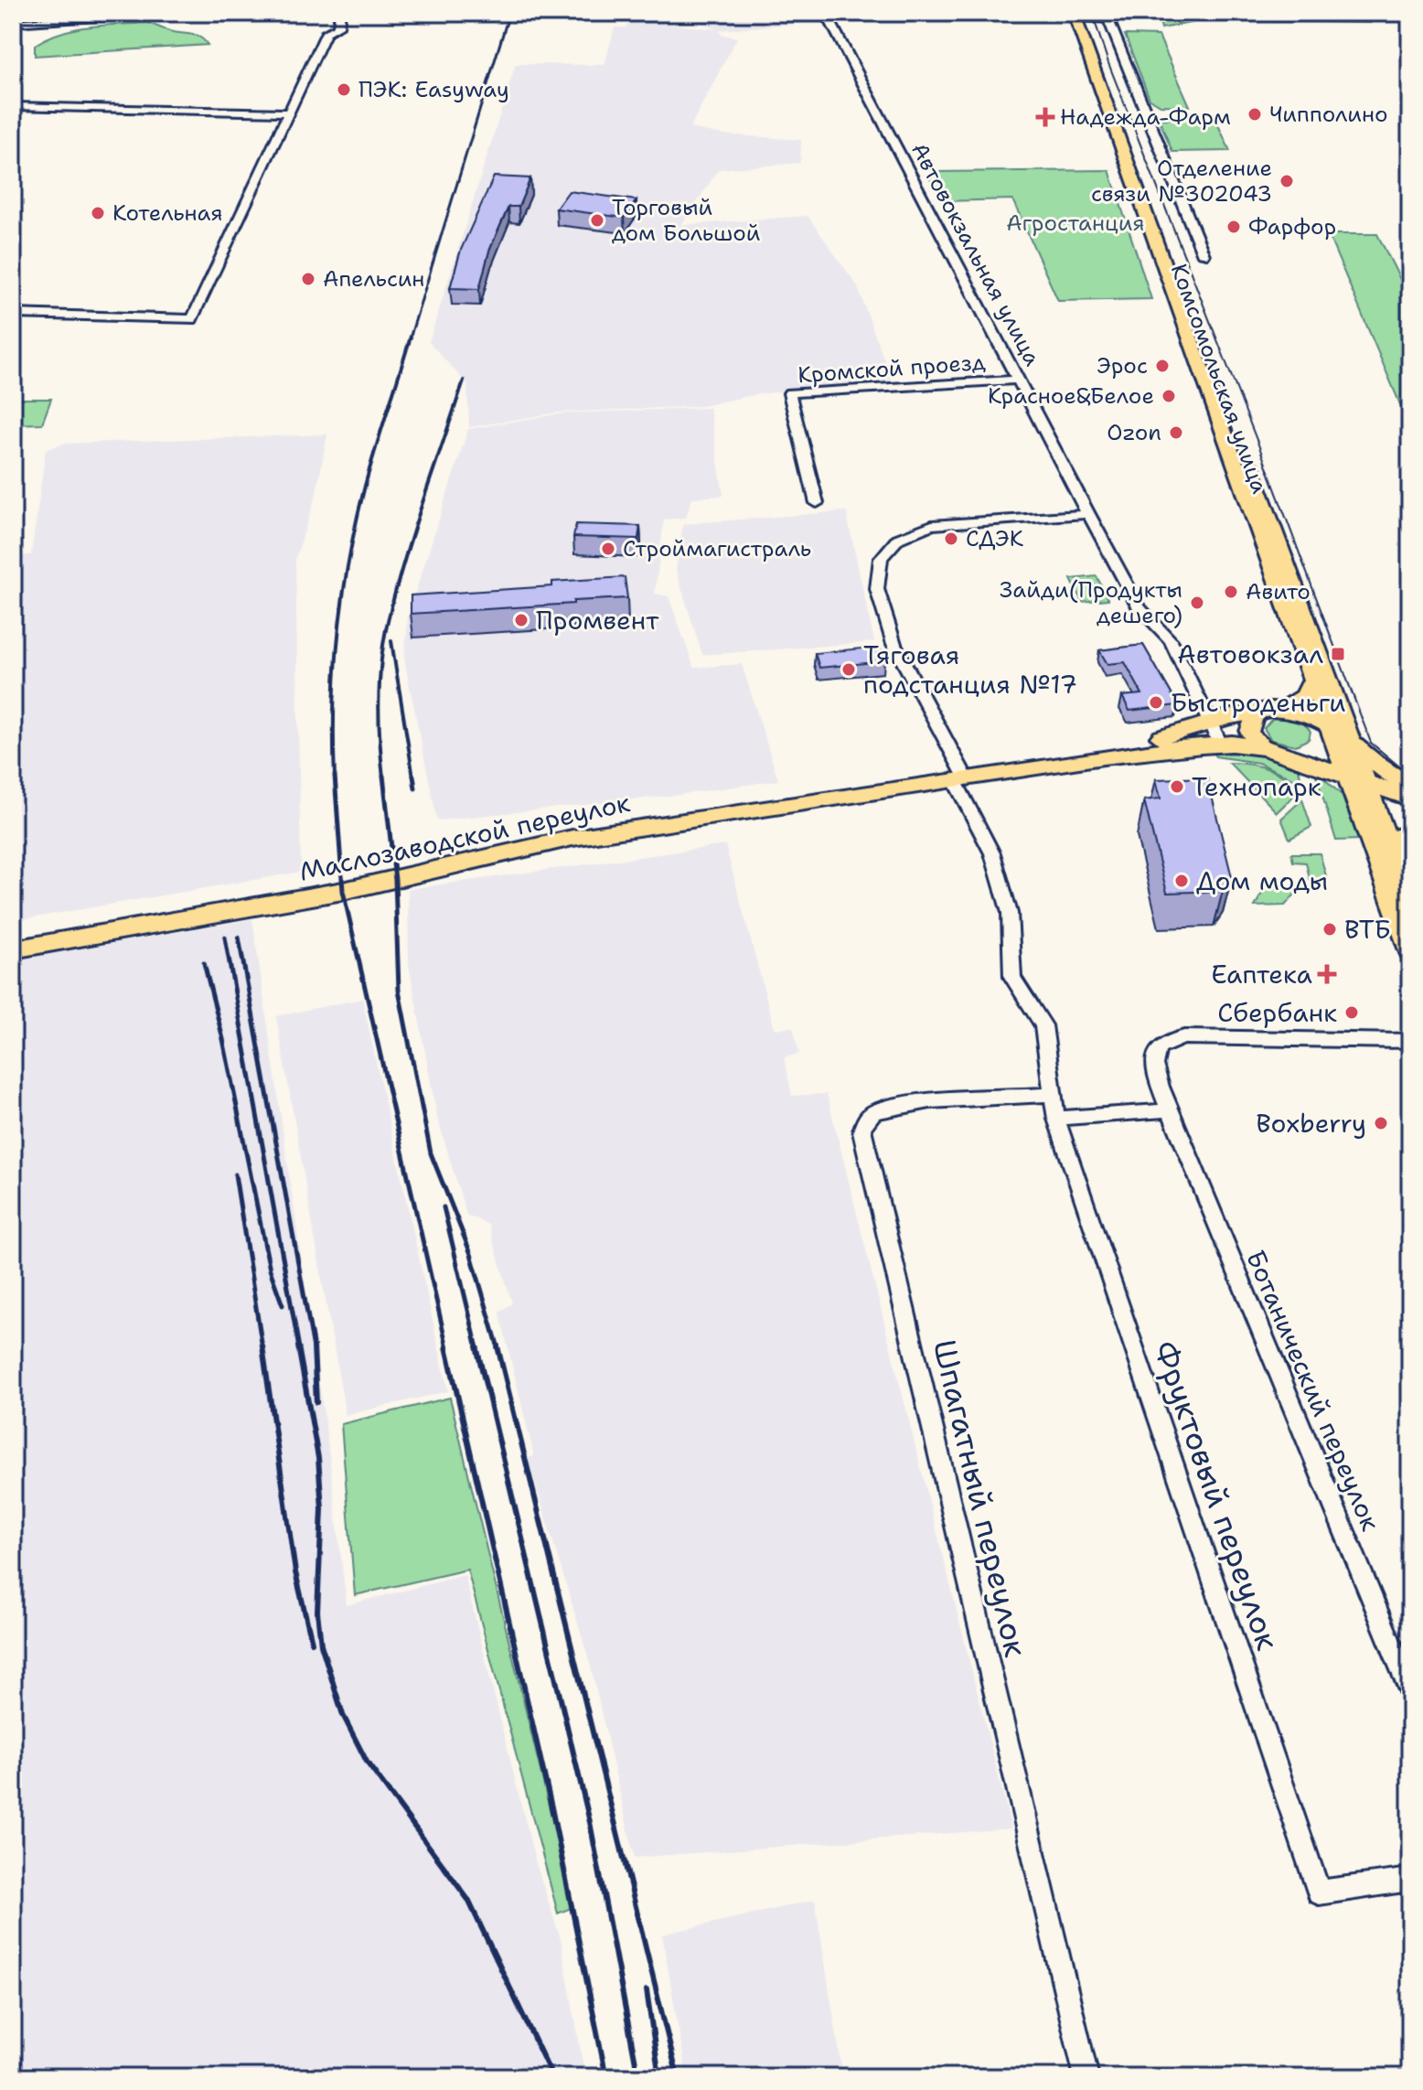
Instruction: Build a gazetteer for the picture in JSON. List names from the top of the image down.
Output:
{
  "streets": {
    "highway": ["Комсомольская улица", "Маслозаводской переулок"],
    "street": [
      "Автовокзальная улица",
      "Кромской проезд",
      "Ботанический переулок",
      "Фруктовый переулок",
      "Шпагатный переулок"
    ]
  },
  "crossings": [
    ["Автовокзальная улица", "Кромской проезд"],
    ["Автовокзальная улица", "Маслозаводской переулок"],
    ["Комсомольская улица", "Маслозаводской переулок"],
    ["Маслозаводской переулок", "Фруктовый переулок"],
    ["Фруктовый переулок", "Шпагатный переулок"]
  ],
  "parks": ["Агростанция"],
  "places": {
    "other": [
      "ПЭК: Easyway",
      "Чипполино",
      "Отделение связи №302043",
      "Котельная",
      "Торговый дом Большой",
      "Фарфор",
      "Апельсин",
      "Эрос",
      "Красное&Белое",
      "Ozon",
      "СДЭК",
      "Строймагистраль",
      "Авито",
      "Зайди(Продукты дешего)",
      "Промвент",
      "Тяговая подстанция №17",
      "Быстроденьги",
      "Технопарк",
      "Дом моды",
      "ВТБ",
      "Сбербанк",
      "Boxberry"
    ],
    "health": ["Надежда-Фарм", "Еаптека"],
    "transit": ["Автовокзал"]
  }
}
